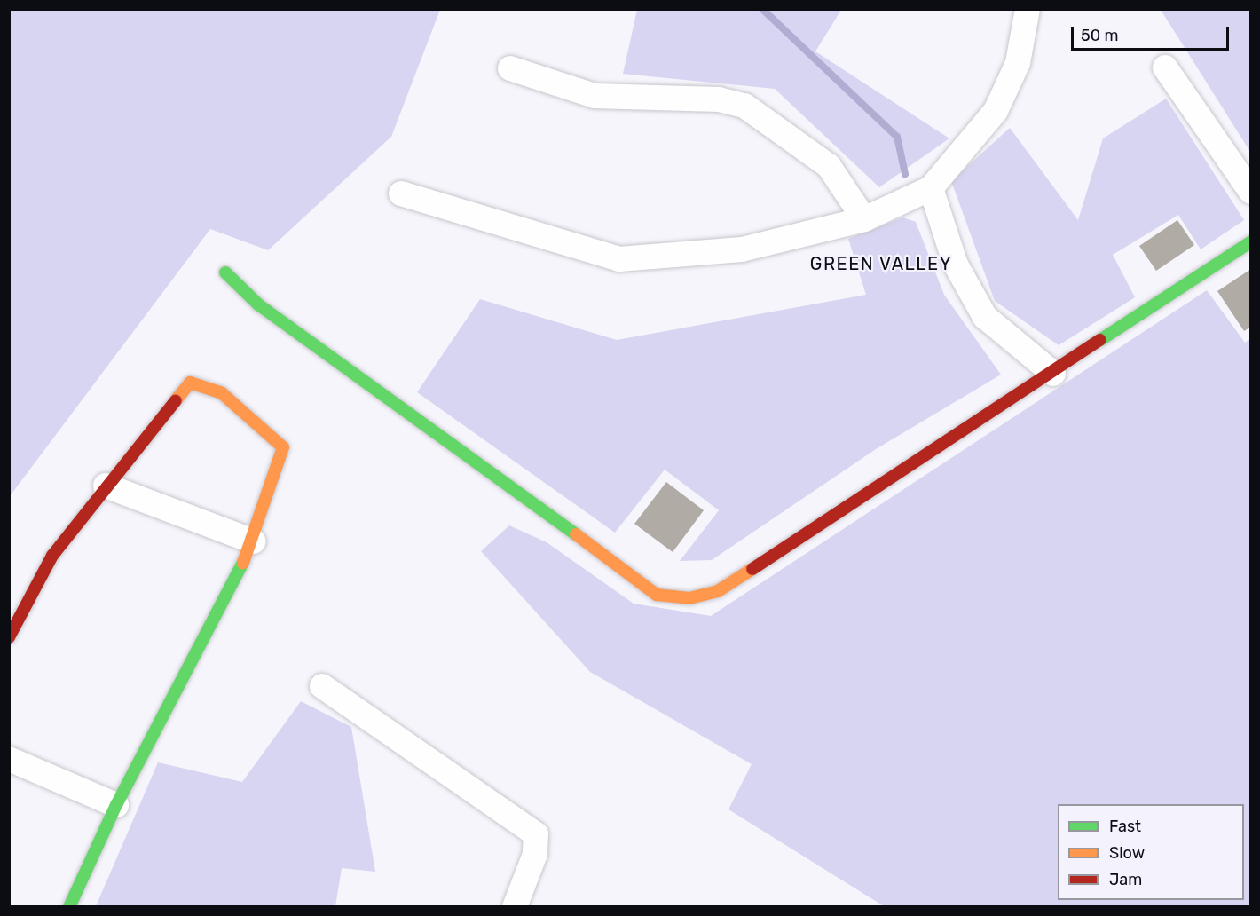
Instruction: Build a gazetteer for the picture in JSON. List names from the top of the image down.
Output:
{
  "districts": ["GREEN VALLEY"],
  "legend": ["Fast", "Slow", "Jam"],
  "scale_bar": "50 m"
}
